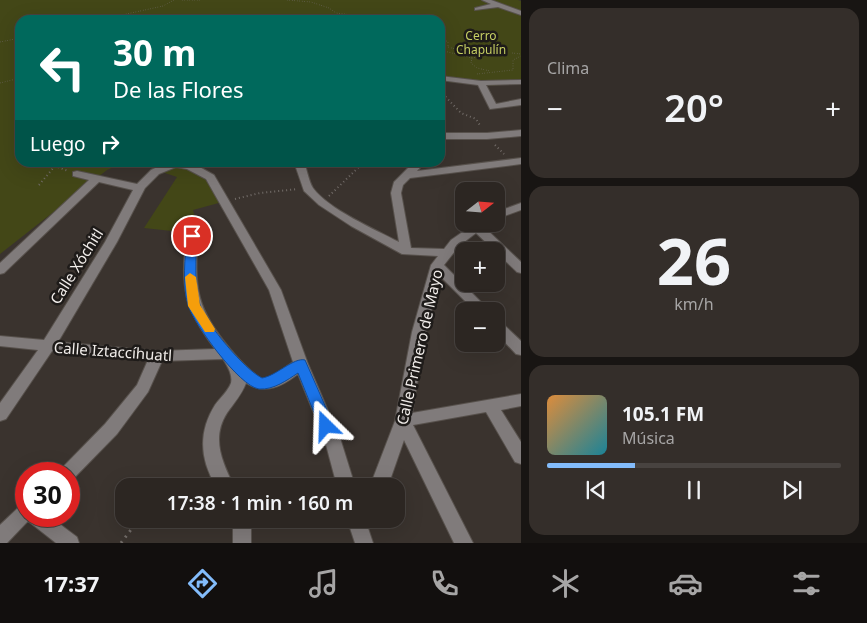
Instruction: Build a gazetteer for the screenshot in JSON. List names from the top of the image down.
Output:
{
  "streets": {
    "street": ["Calle Xóchitl", "Calle Primero de Mayo", "Calle Iztaccíhuatl"]
  },
  "crossings": [
    ["Calle Xóchitl", "Calle Iztaccíhuatl"]
  ],
  "parks": ["Cerro Chapulín"],
  "north": "right",
  "page": {
    "tile": [
      "Clima",
      ["26", "km/h"]
    ],
    "turn": ["30 m", "De las Flores"],
    "heat": ["−", "20°", "+"],
    "then": "Luego",
    "map_buttons": ["+", "−"],
    "song": ["105.1 FM", "Música"],
    "limit": "30",
    "trip": "17:38 · 1 min · 160 m",
    "tabs": "17:37"
  }
}
